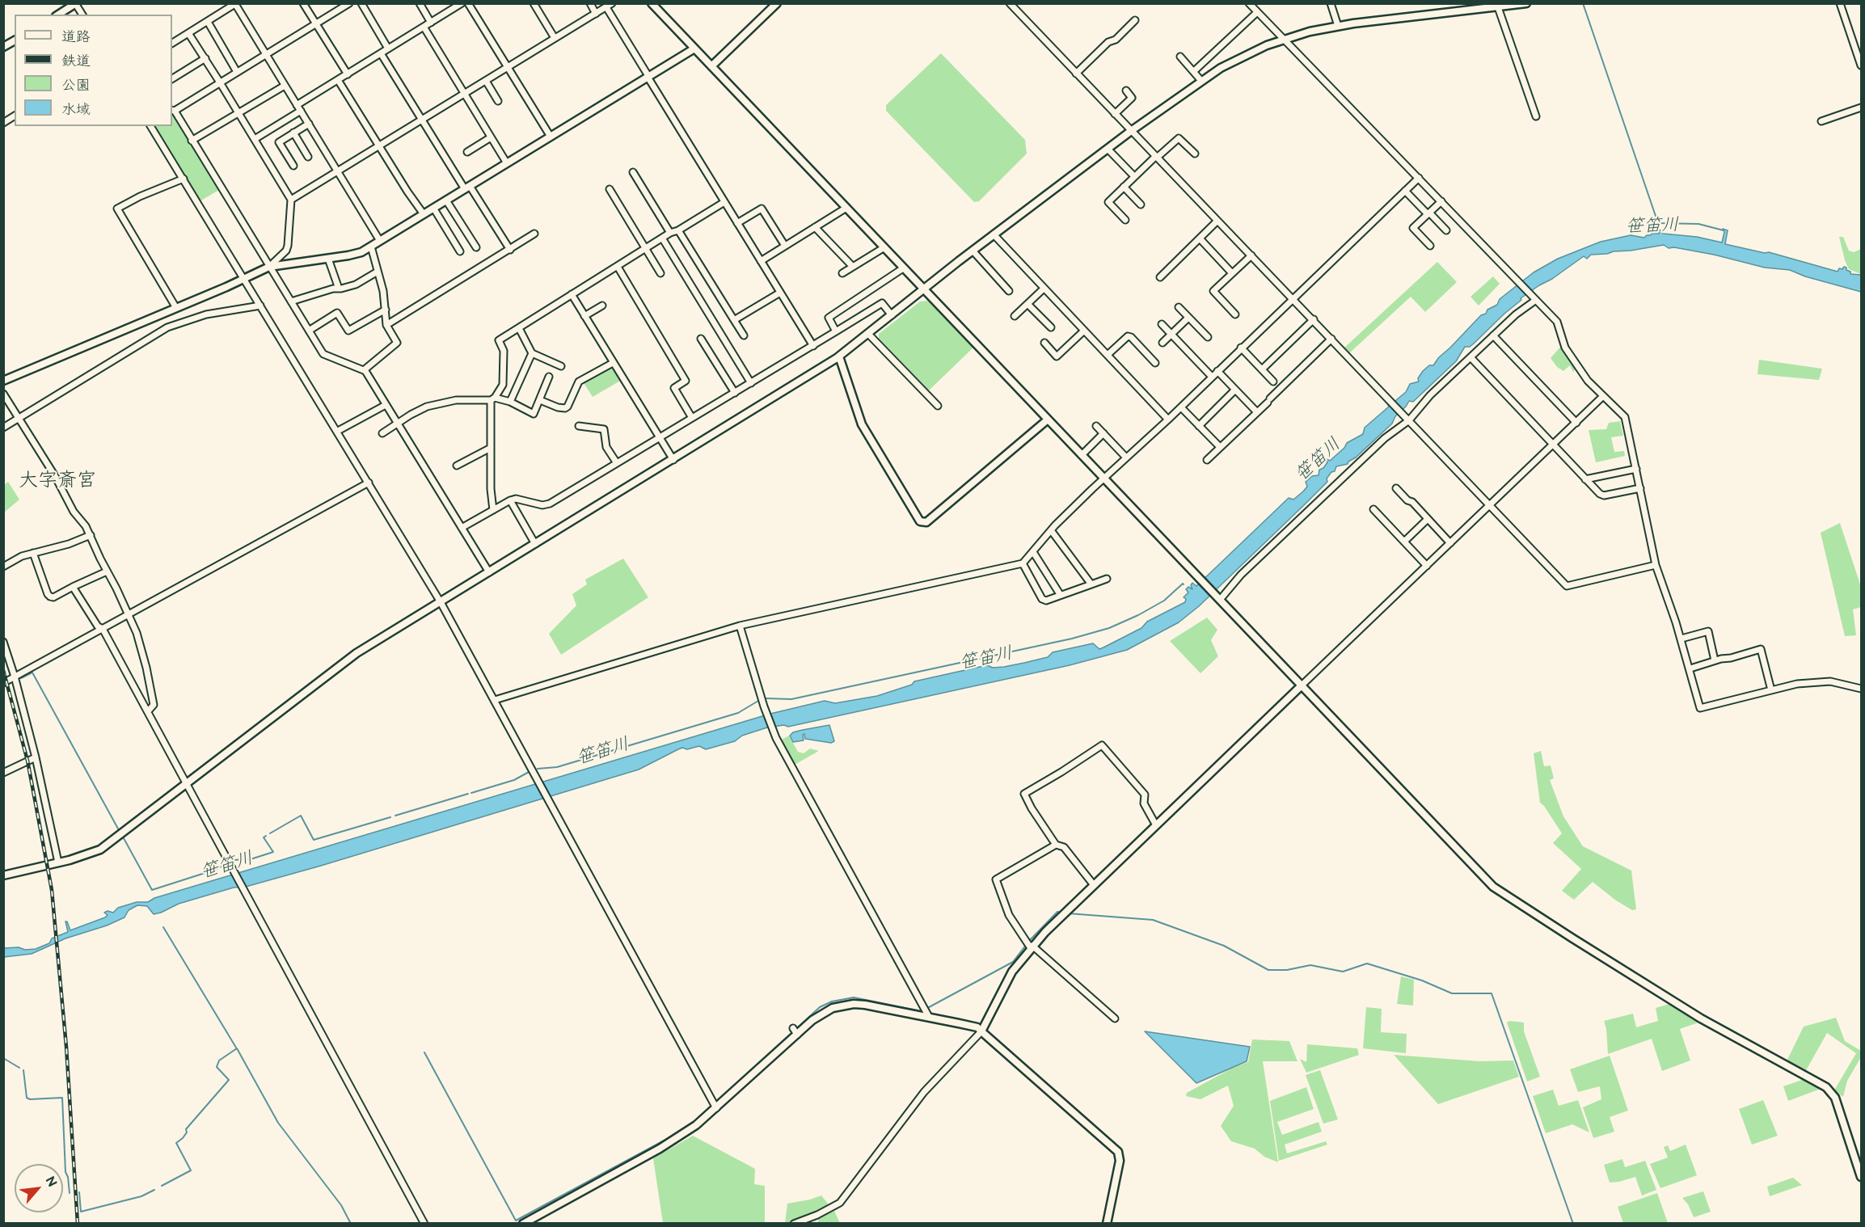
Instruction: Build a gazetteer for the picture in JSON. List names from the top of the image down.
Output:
{
  "districts": ["大字斎宮"],
  "water": ["笹笛川"],
  "legend": [
    "道路",
    "鉄道",
    "公園",
    "水域"
  ],
  "north": "top right"
}
